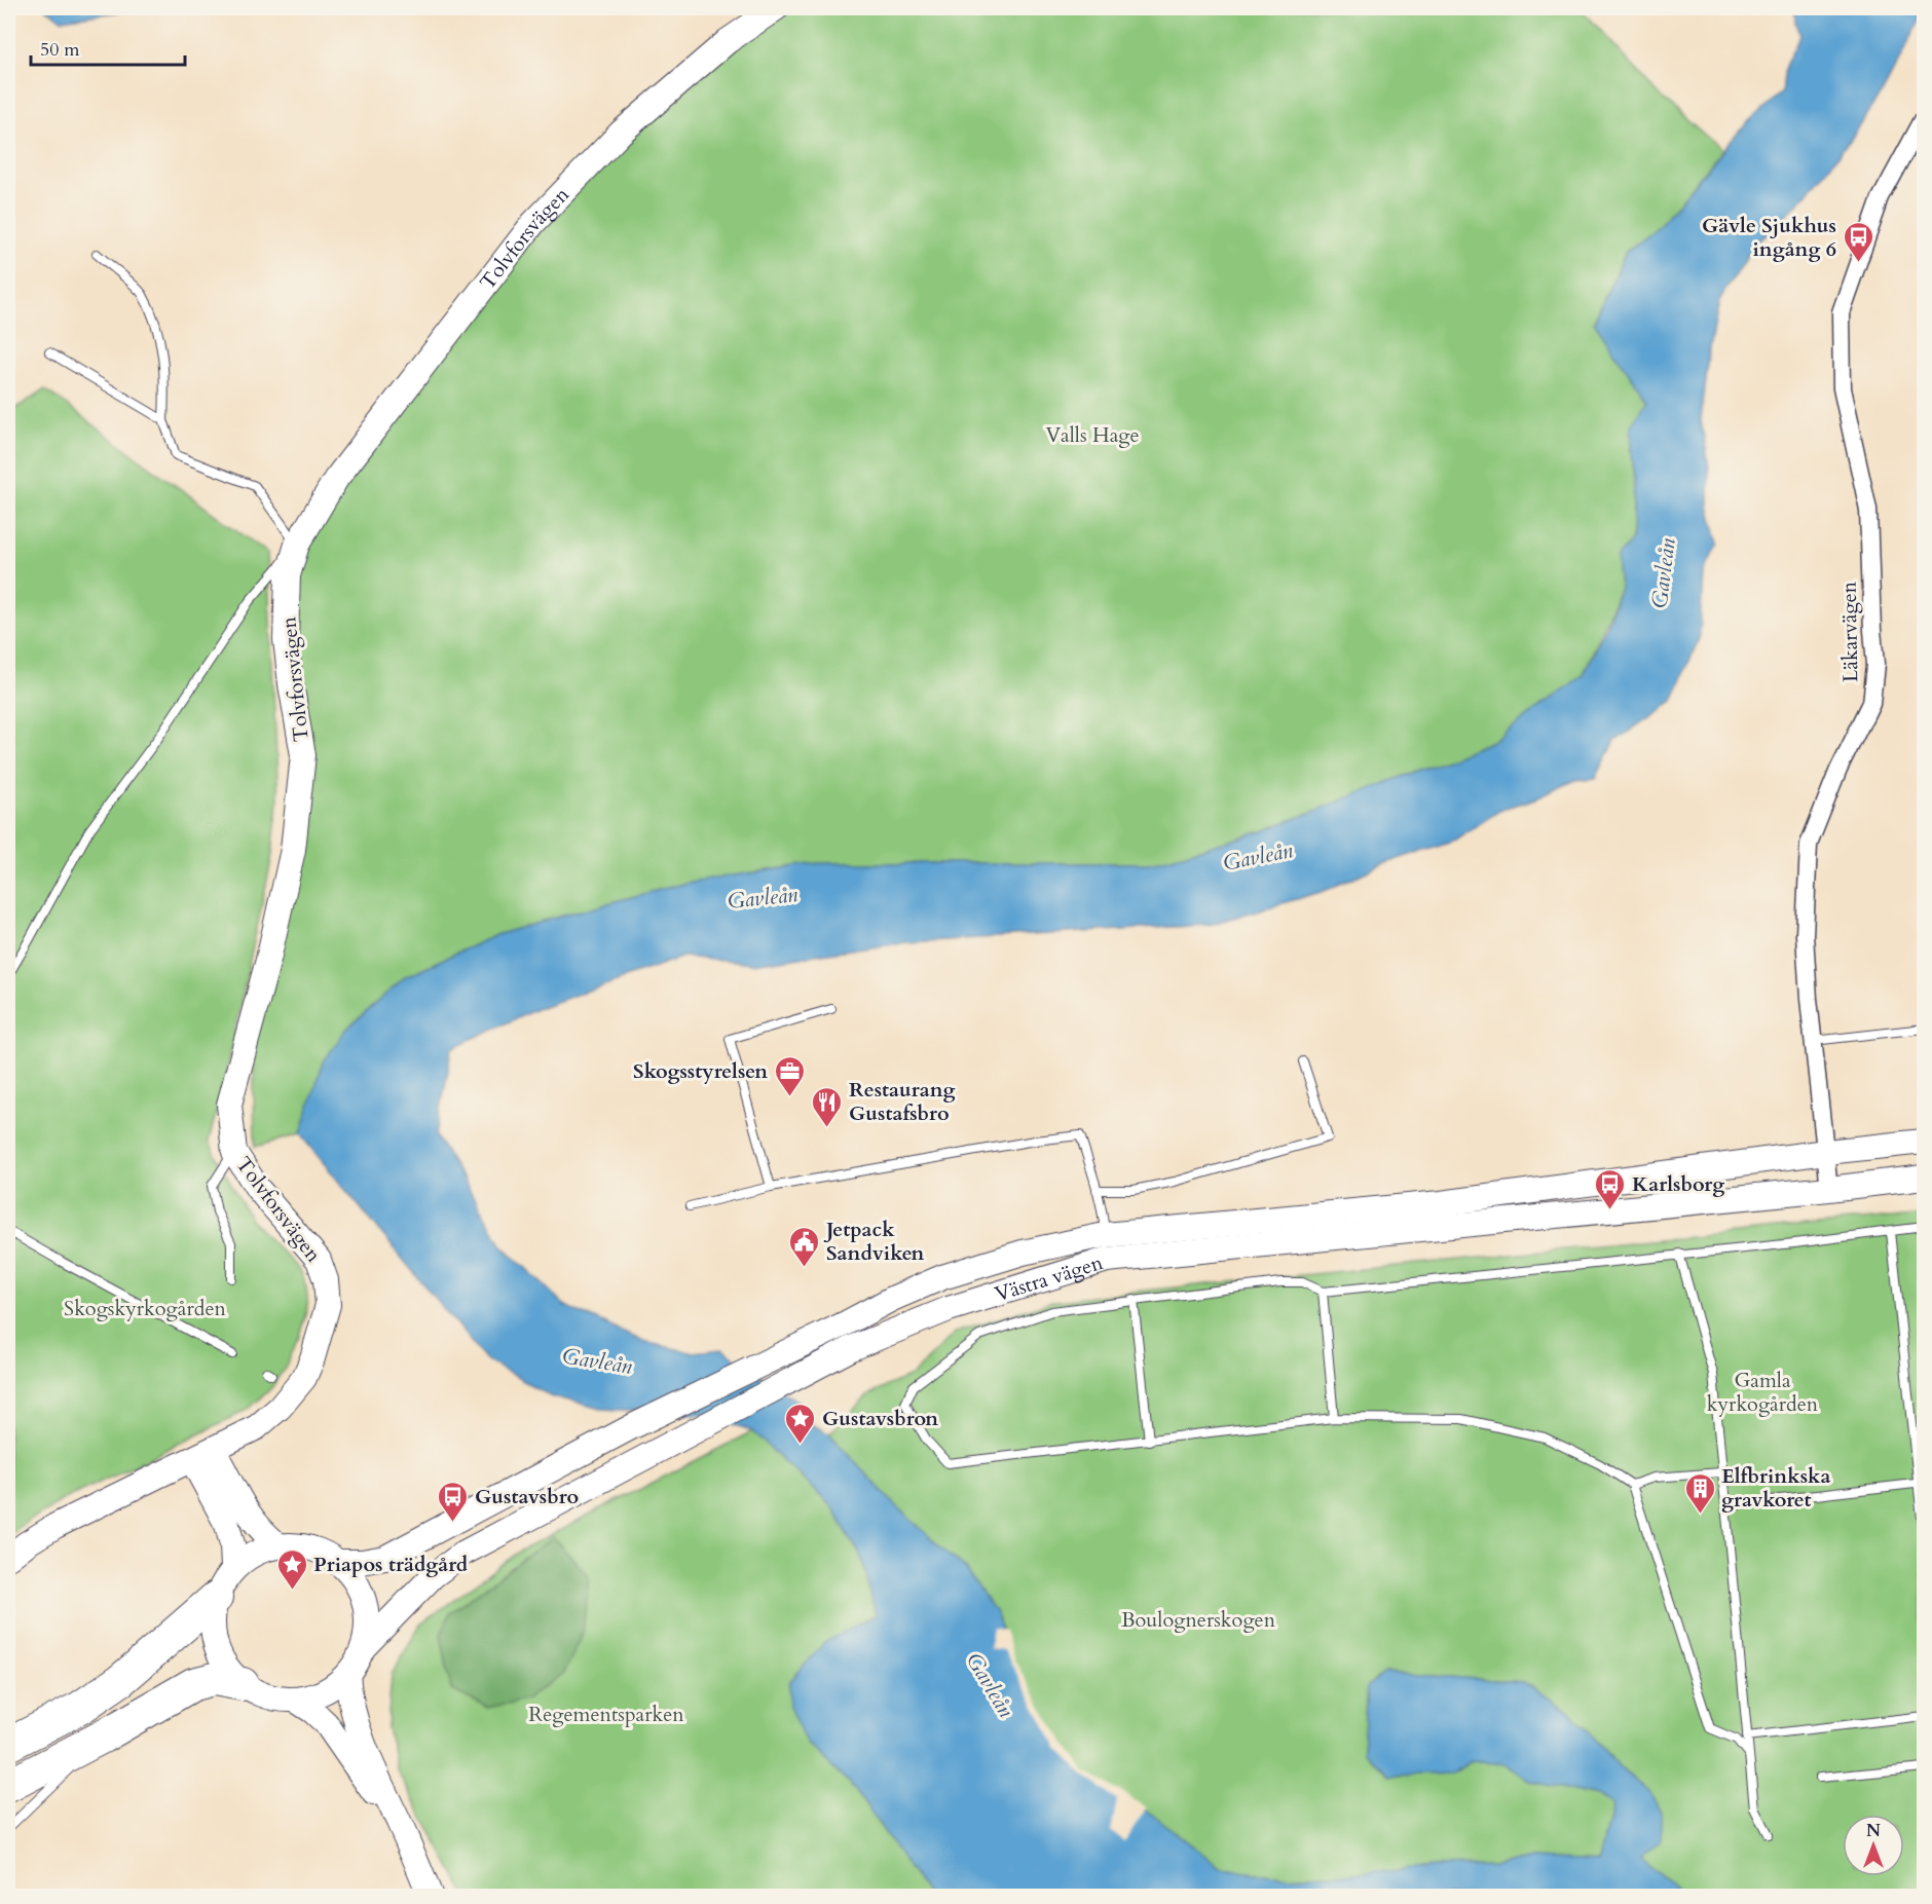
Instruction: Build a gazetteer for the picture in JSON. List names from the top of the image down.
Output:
{
  "streets": {
    "main road": ["Tolvforsvägen", "Västra vägen"],
    "street": ["Läkarvägen"]
  },
  "crossings": [
    ["Läkarvägen", "Västra vägen"]
  ],
  "water": ["Gavleån"],
  "parks": [
    "Valls Hage",
    "Skogskyrkogården",
    "Gamla kyrkogården",
    "Boulognerskogen",
    "Regementsparken"
  ],
  "places": {
    "bus stop": ["Gävle Sjukhus ingång 6", "Karlsborg", "Gustavsbro"],
    "office": ["Skogsstyrelsen"],
    "restaurant": ["Restaurang Gustafsbro"],
    "public building": ["Jetpack Sandviken"],
    "place": ["Gustavsbron", "Priapos trädgård"],
    "building": ["Elfbrinkska gravkoret"]
  },
  "scale_bar": "50 m",
  "north": "top"
}
